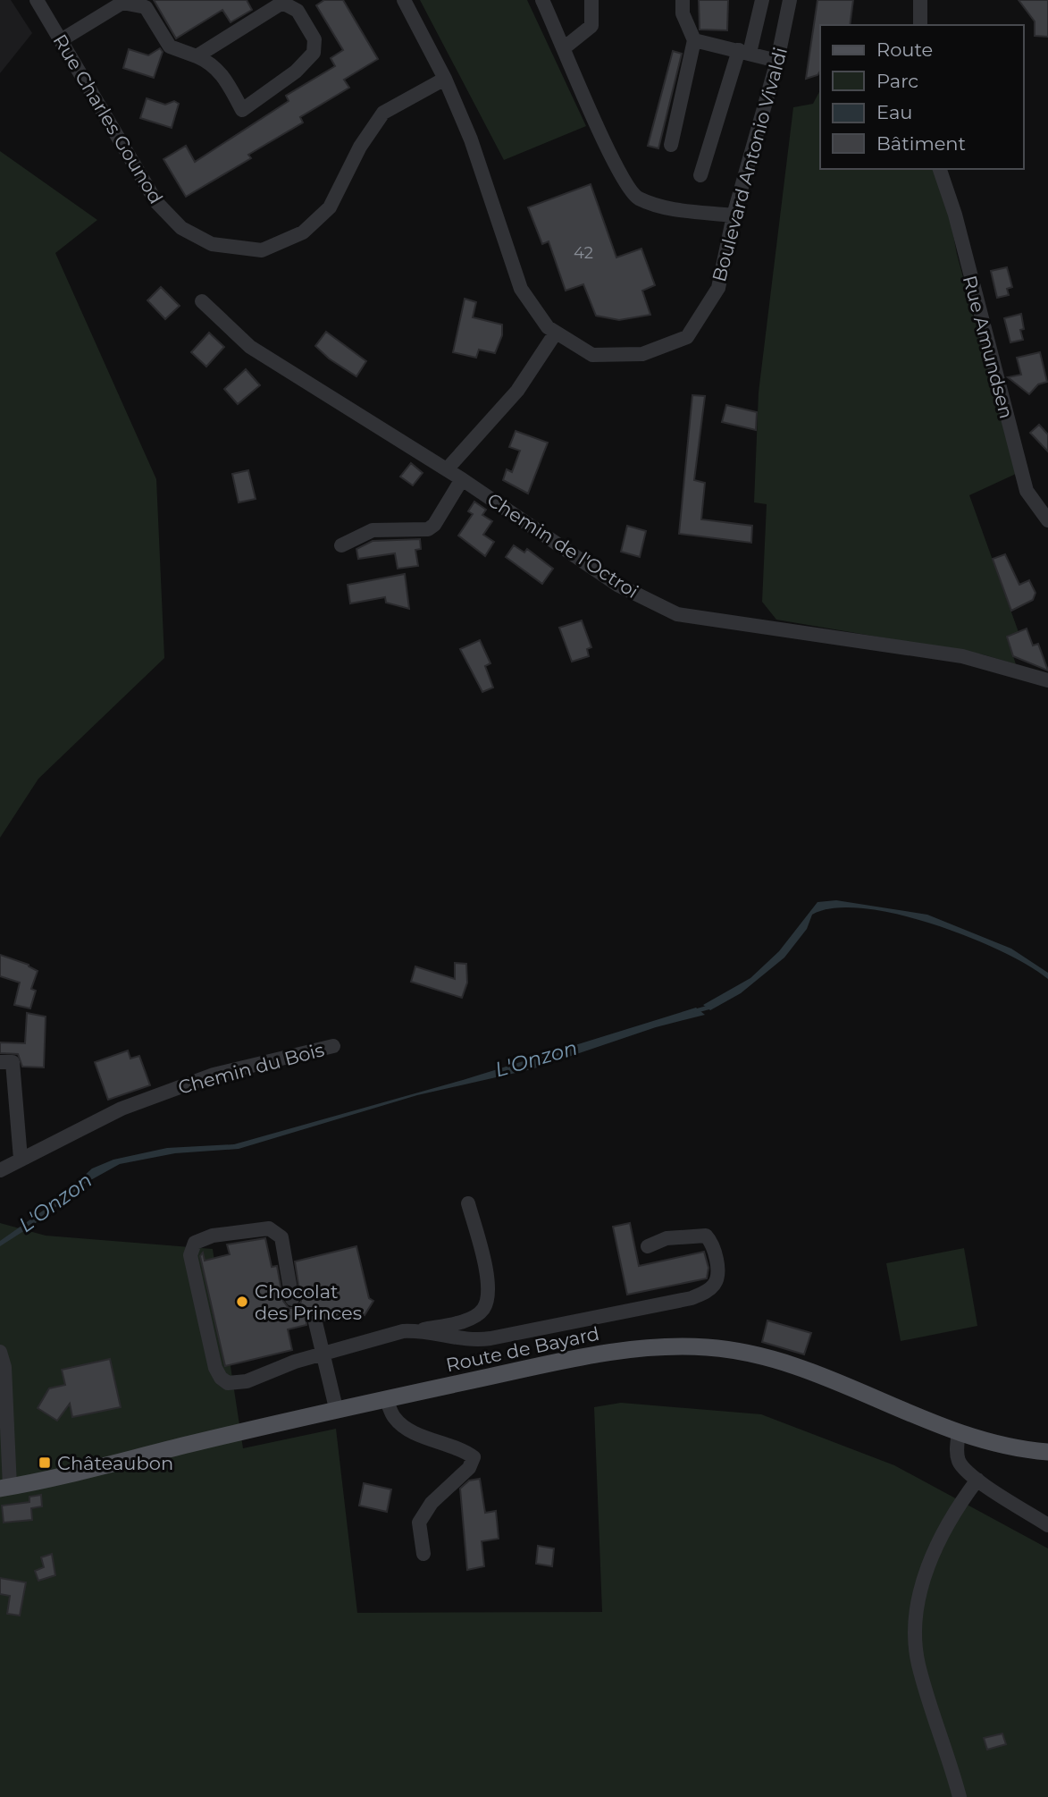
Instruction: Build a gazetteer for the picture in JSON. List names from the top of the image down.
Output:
{
  "streets": {
    "main road": ["Route de Bayard"],
    "street": [
      "Rue Charles Gounod",
      "Boulevard Antonio Vivaldi",
      "Rue Amundsen",
      "Chemin de l'Octroi",
      "Chemin du Bois"
    ]
  },
  "crossings": [
    ["Rue Charles Gounod", "Boulevard Antonio Vivaldi"]
  ],
  "water": ["L'Onzon"],
  "places": {
    "other": ["Chocolat des Princes"],
    "transit": ["Châteaubon"]
  },
  "house_numbers": ["42"],
  "legend": [
    "Route",
    "Parc",
    "Eau",
    "Bâtiment"
  ]
}
